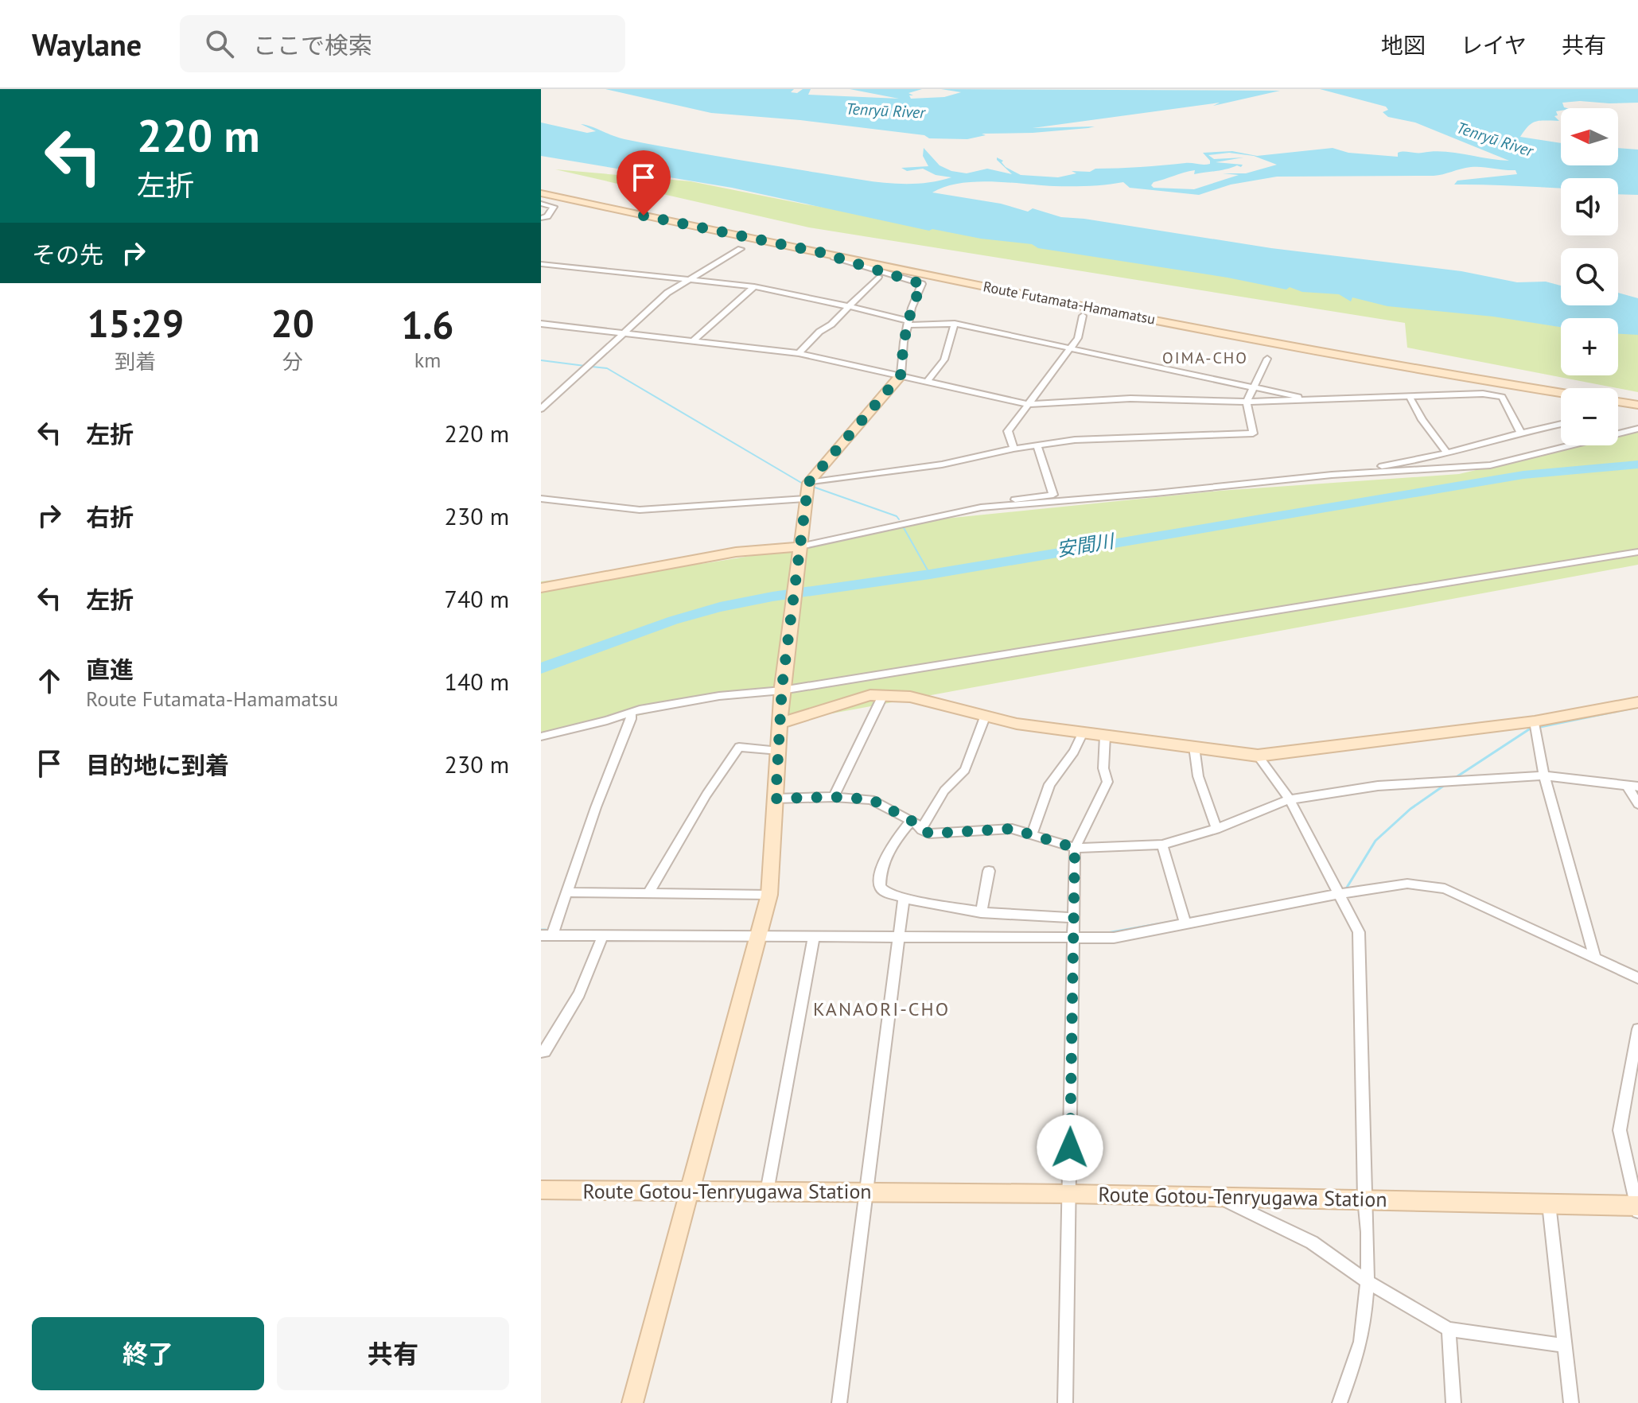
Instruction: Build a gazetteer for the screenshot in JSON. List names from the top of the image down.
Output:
{
  "streets": {
    "main road": ["Route Futamata-Hamamatsu", "Route Gotou-Tenryugawa Station"]
  },
  "districts": ["OIMA-CHO", "KANAORI-CHO"],
  "water": ["Tenryū River", "安間川"],
  "north": "left",
  "page": {
    "header": "Waylane",
    "search": "ここで検索",
    "nav": ["地図", "レイヤ", "共有"],
    "turn": ["220 m", "左折"],
    "map_buttons": ["+", "−"],
    "then": "その先",
    "eta": [
      "15:29",
      "到着",
      "20",
      "分",
      "1.6",
      "km"
    ],
    "list": [
      {
        "name": "左折",
        "value": "220 m"
      },
      {
        "name": "右折",
        "value": "230 m"
      },
      {
        "name": "左折",
        "value": "740 m"
      },
      {
        "name": "直進",
        "note": "Route Futamata-Hamamatsu",
        "value": "140 m"
      },
      {
        "name": "目的地に到着",
        "value": "230 m"
      }
    ],
    "buttons": ["終了", "共有"]
  }
}
